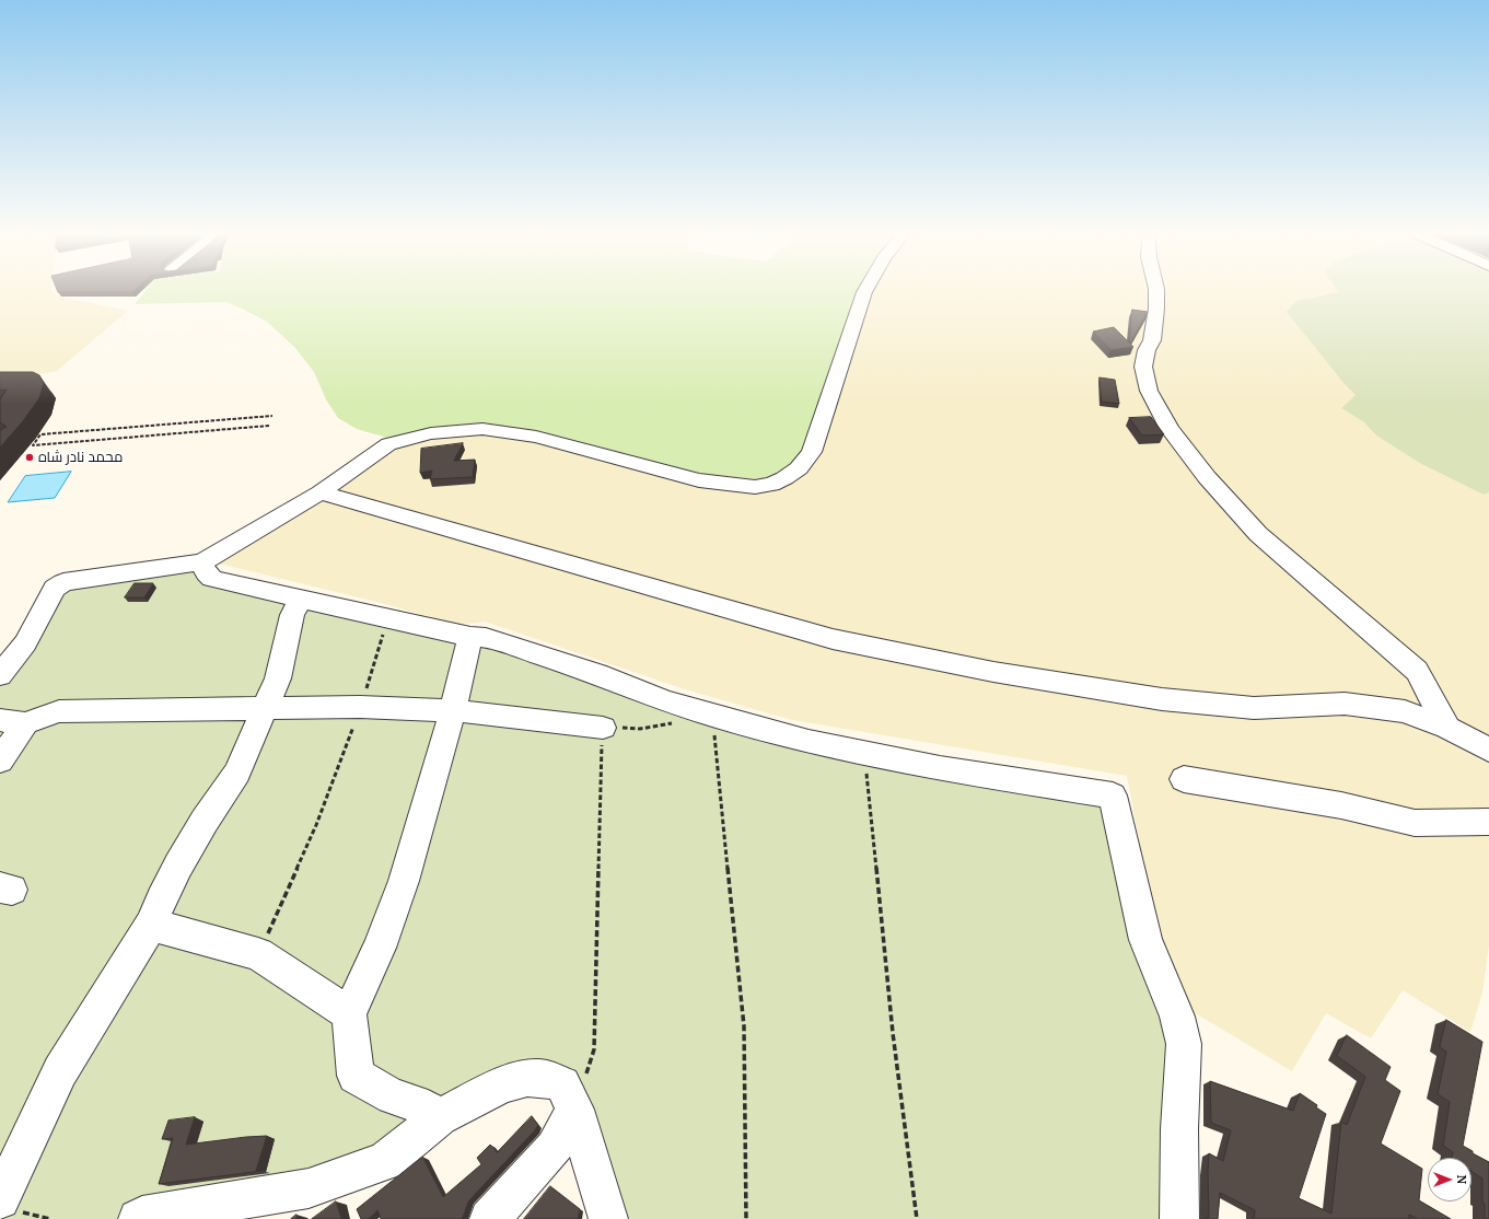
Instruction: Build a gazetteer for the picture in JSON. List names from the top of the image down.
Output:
{
  "places": ["محمد نادر شاه"],
  "north": "right"
}
